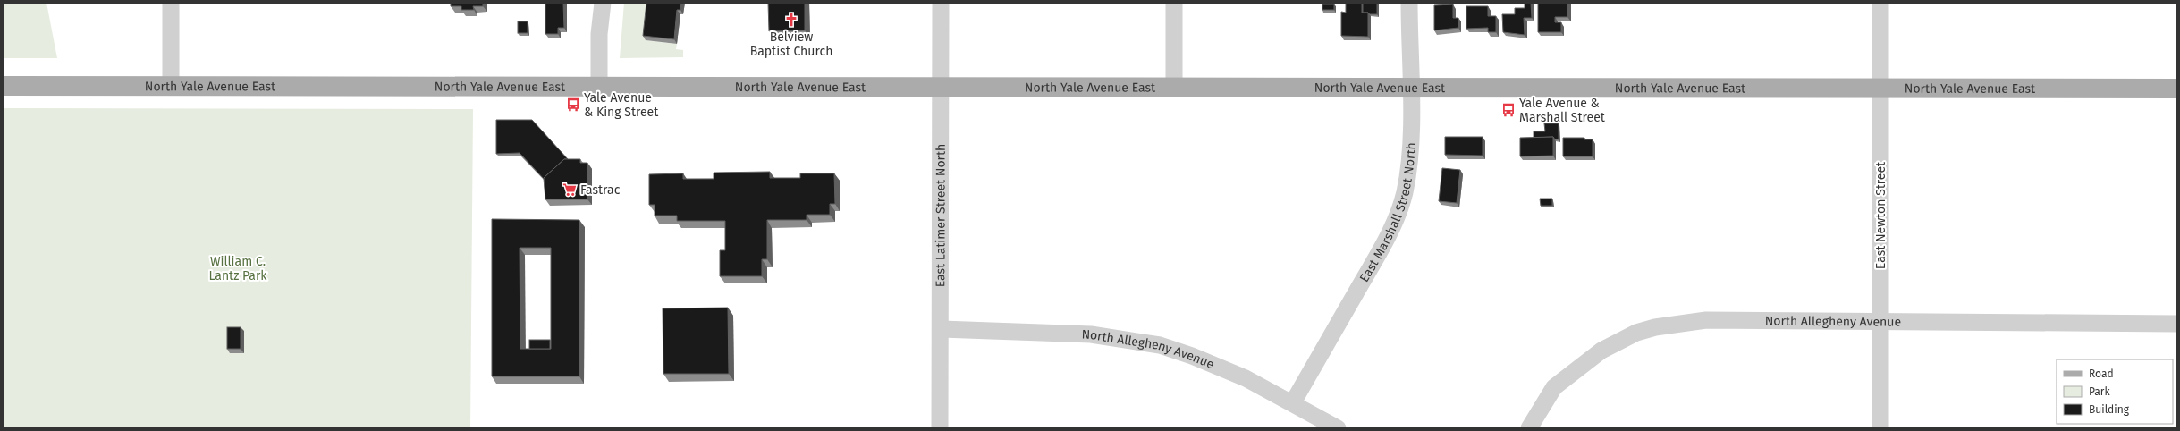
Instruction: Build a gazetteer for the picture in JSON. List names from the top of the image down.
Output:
{
  "streets": {
    "main road": ["North Yale Avenue East"],
    "street": [
      "East Marshall Street North",
      "East Latimer Street North",
      "East Newton Street",
      "North Allegheny Avenue"
    ]
  },
  "crossings": [
    ["North Yale Avenue East", "East Marshall Street North"],
    ["North Yale Avenue East", "East Latimer Street North"],
    ["North Yale Avenue East", "East Newton Street"],
    ["East Marshall Street North", "North Allegheny Avenue"],
    ["East Latimer Street North", "North Allegheny Avenue"],
    ["East Newton Street", "North Allegheny Avenue"]
  ],
  "parks": ["William C. Lantz Park"],
  "places": {
    "church": ["Belview Baptist Church"],
    "bus stop": ["Yale Avenue & King Street", "Yale Avenue & Marshall Street"],
    "supermarket": ["Fastrac"]
  },
  "legend": ["Road", "Park", "Building"]
}
